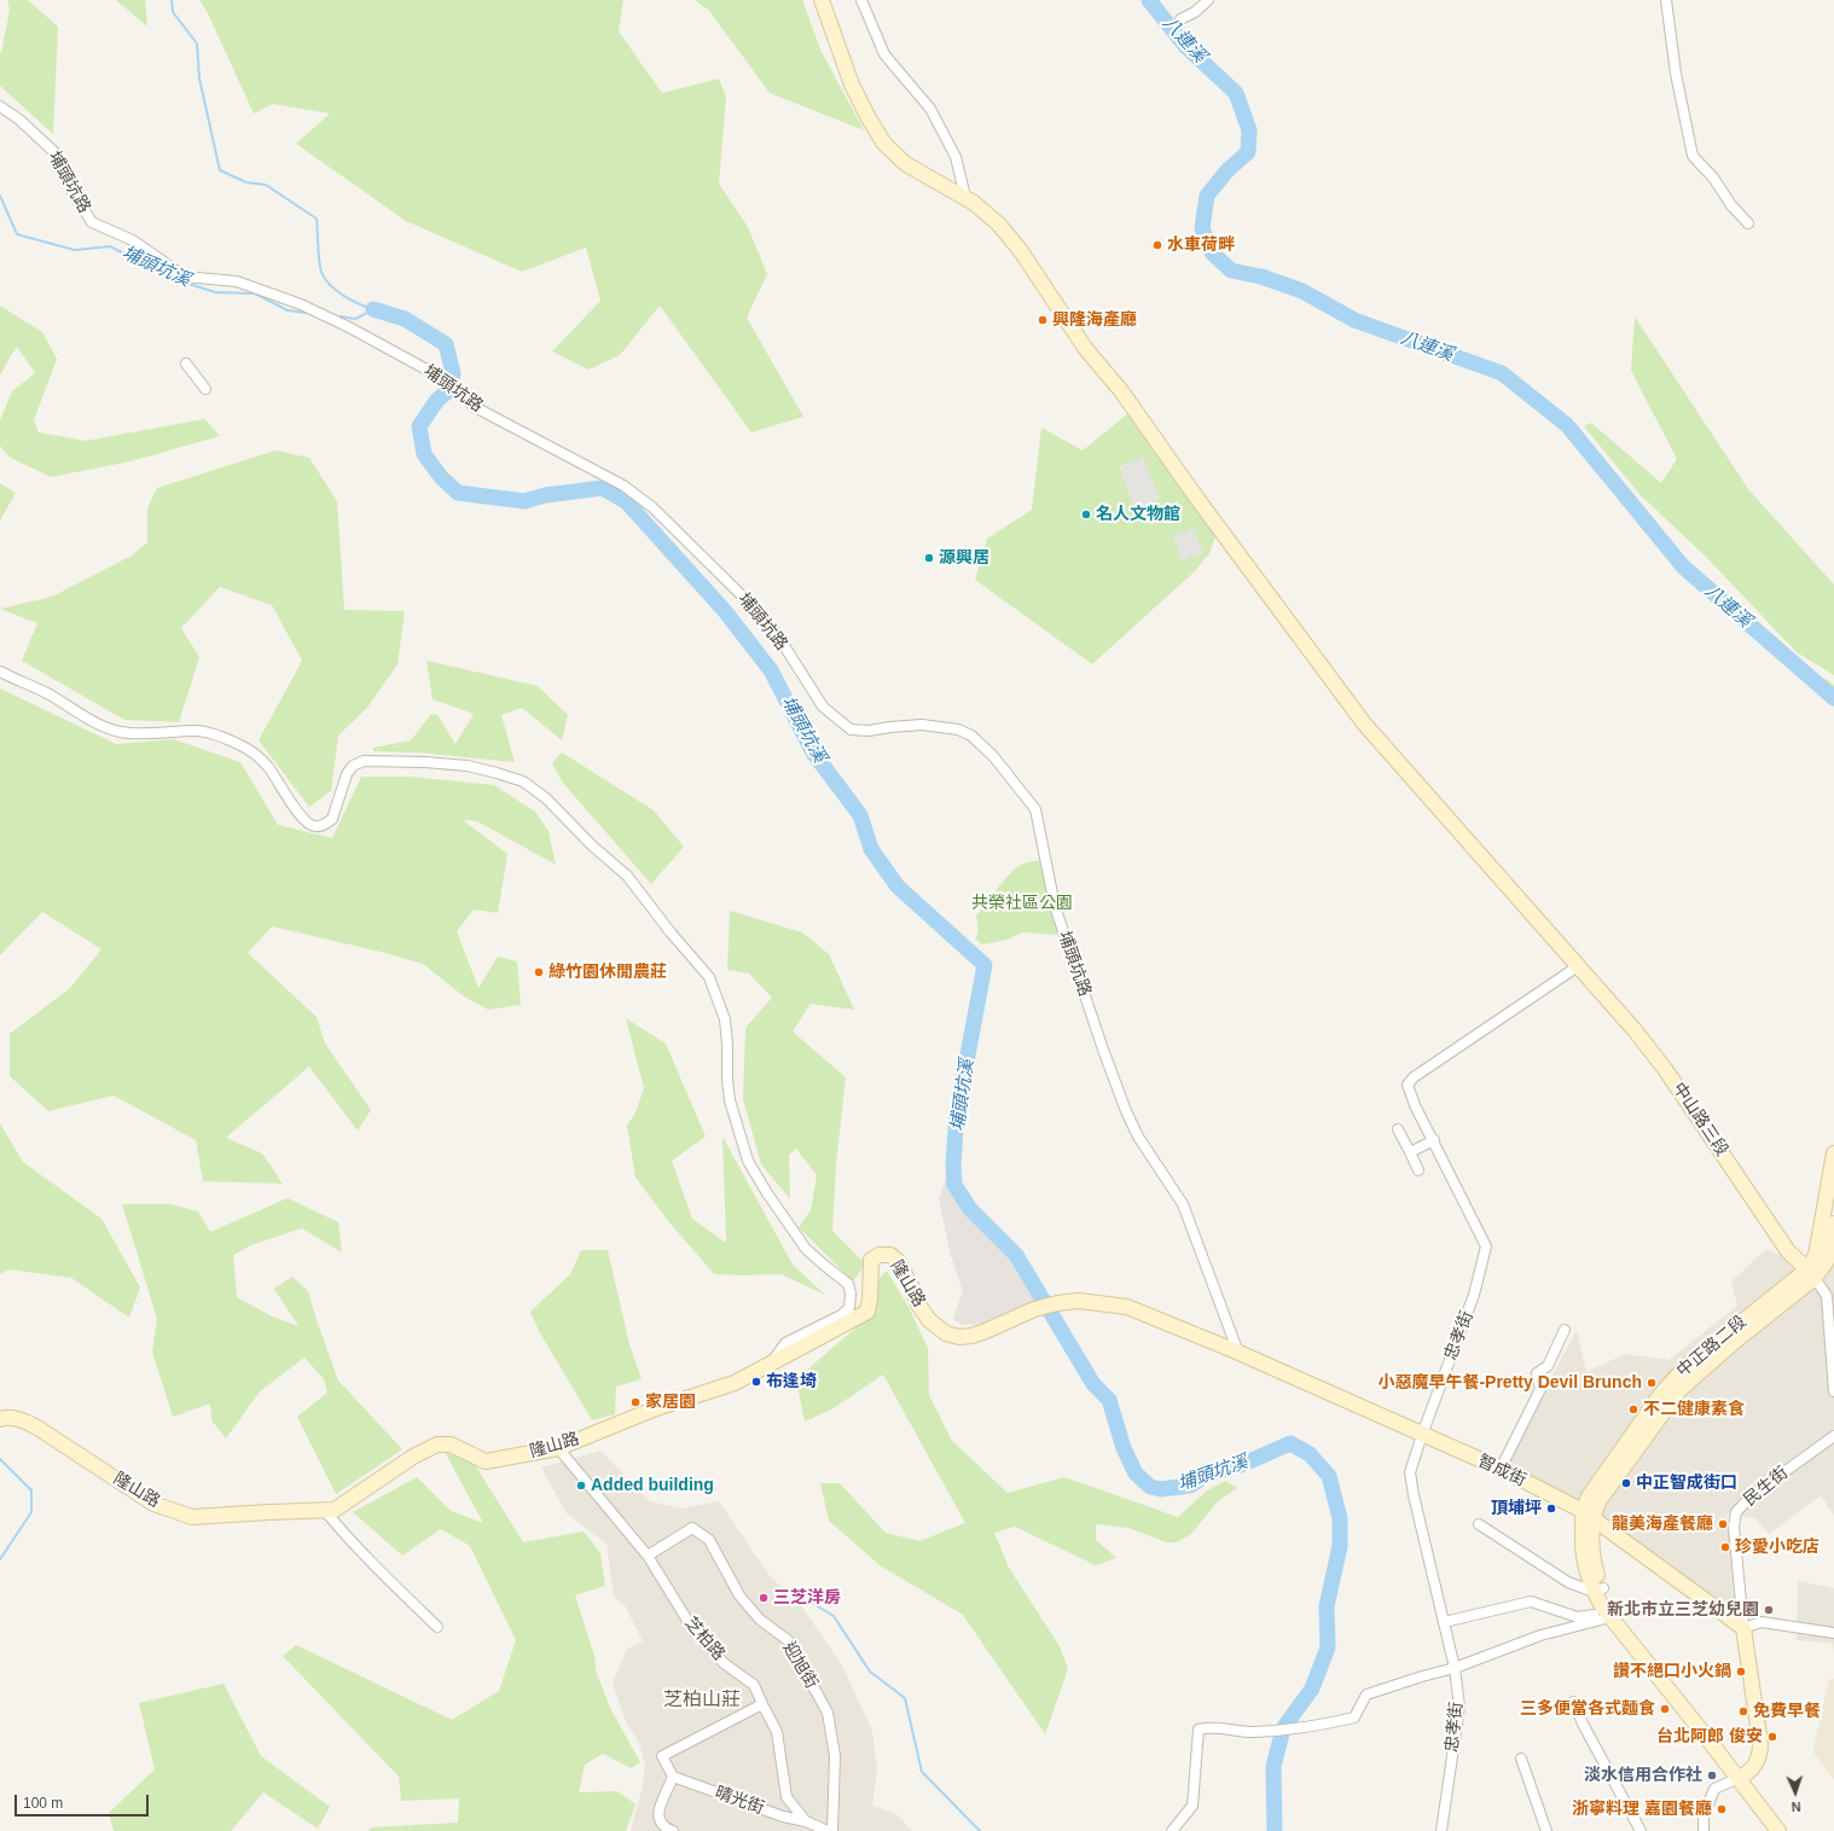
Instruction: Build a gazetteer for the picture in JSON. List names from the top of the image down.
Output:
{
  "streets": {
    "street": [
      "埔頭坑路",
      "中山路三段",
      "隆山路",
      "忠孝街",
      "中正路二段",
      "智成街",
      "民生街",
      "芝柏路",
      "迎旭街",
      "晴光街"
    ]
  },
  "crossings": [
    ["埔頭坑路", "隆山路"],
    ["埔頭坑路", "智成街"],
    ["中山路三段", "忠孝街"],
    ["中山路三段", "中正路二段"],
    ["隆山路", "智成街"],
    ["隆山路", "芝柏路"],
    ["忠孝街", "智成街"],
    ["中正路二段", "智成街"],
    ["智成街", "民生街"],
    ["芝柏路", "迎旭街"],
    ["芝柏路", "晴光街"]
  ],
  "districts": ["芝柏山莊"],
  "water": ["八連溪", "埔頭坑溪"],
  "parks": ["共榮社區公園"],
  "places": [
    "水車荷畔",
    "興隆海產廳",
    "名人文物館",
    "源興居",
    "綠竹園休閒農莊",
    "布逢埼",
    "小惡魔早午餐-Pretty Devil Brunch",
    "家居園",
    "不二健康素食",
    "中正智成街口",
    "Added building",
    "頂埔坪",
    "龍美海產餐廳",
    "珍愛小吃店",
    "三芝洋房",
    "新北市立三芝幼兒園",
    "讚不絕口小火鍋",
    "三多便當各式麵食",
    "免費早餐",
    "台北阿郎 俊安",
    "淡水信用合作社",
    "浙寧料理 嘉園餐廳"
  ],
  "scale_bar": "100 m",
  "north": "bottom"
}
